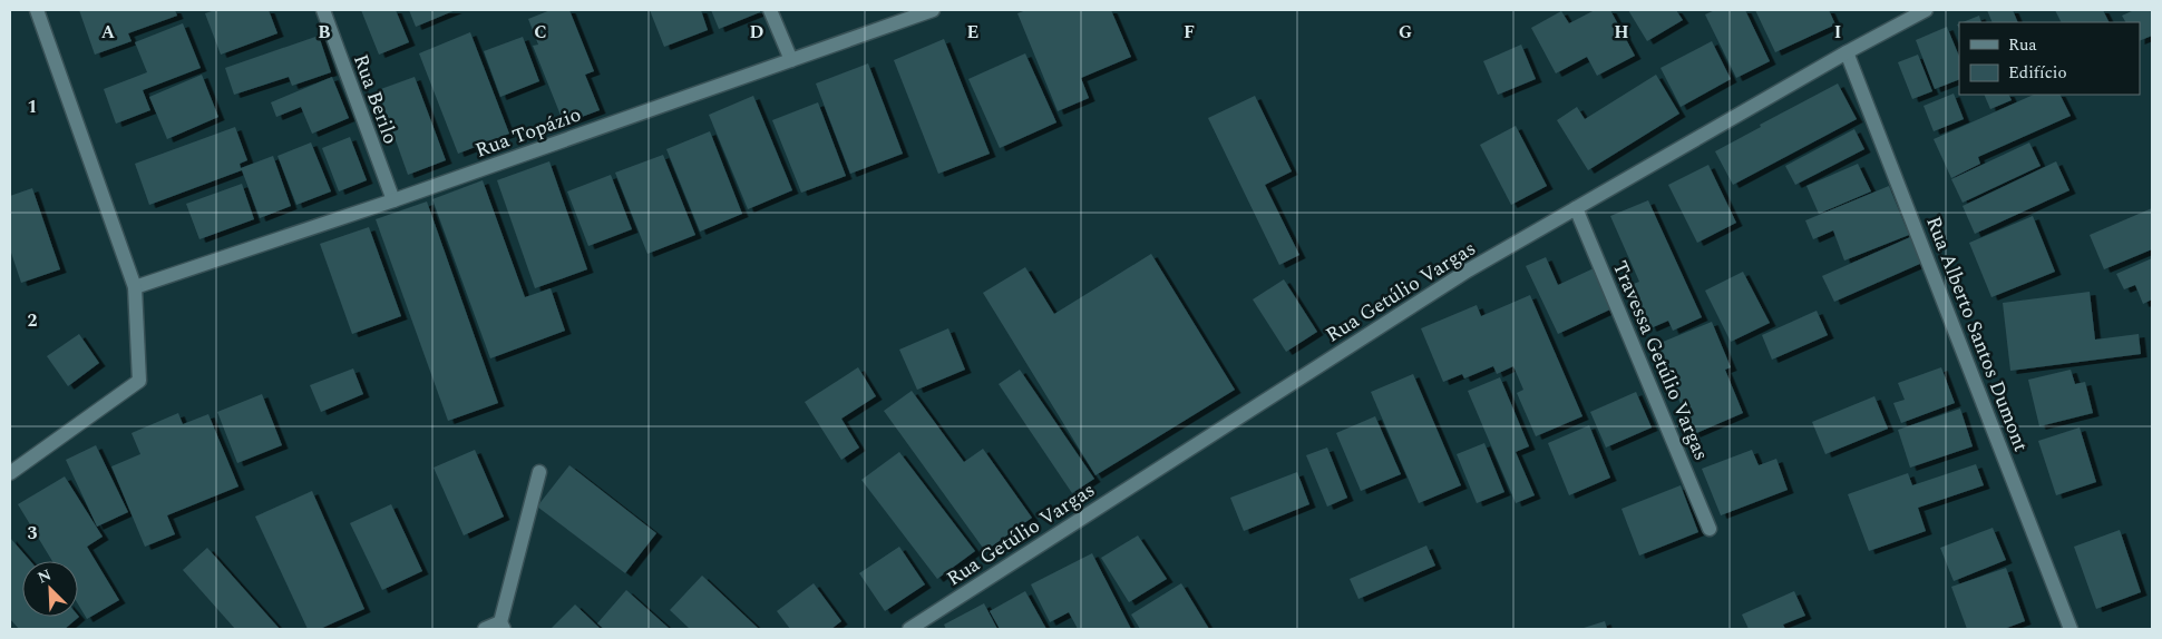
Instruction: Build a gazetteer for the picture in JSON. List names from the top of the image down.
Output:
{
  "streets": {
    "street": [
      "Rua Berilo",
      "Rua Topázio",
      "Rua Getúlio Vargas",
      "Rua Alberto Santos Dumont",
      "Travessa Getúlio Vargas"
    ]
  },
  "crossings": [
    ["Rua Berilo", "Rua Topázio"],
    ["Rua Getúlio Vargas", "Rua Alberto Santos Dumont"],
    ["Rua Getúlio Vargas", "Travessa Getúlio Vargas"]
  ],
  "legend": ["Rua", "Edifício"],
  "north": "top left",
  "grid": {
    "columns": [
      "A",
      "B",
      "C",
      "D",
      "E",
      "F",
      "G",
      "H",
      "I"
    ],
    "rows": ["1", "2", "3"]
  }
}
